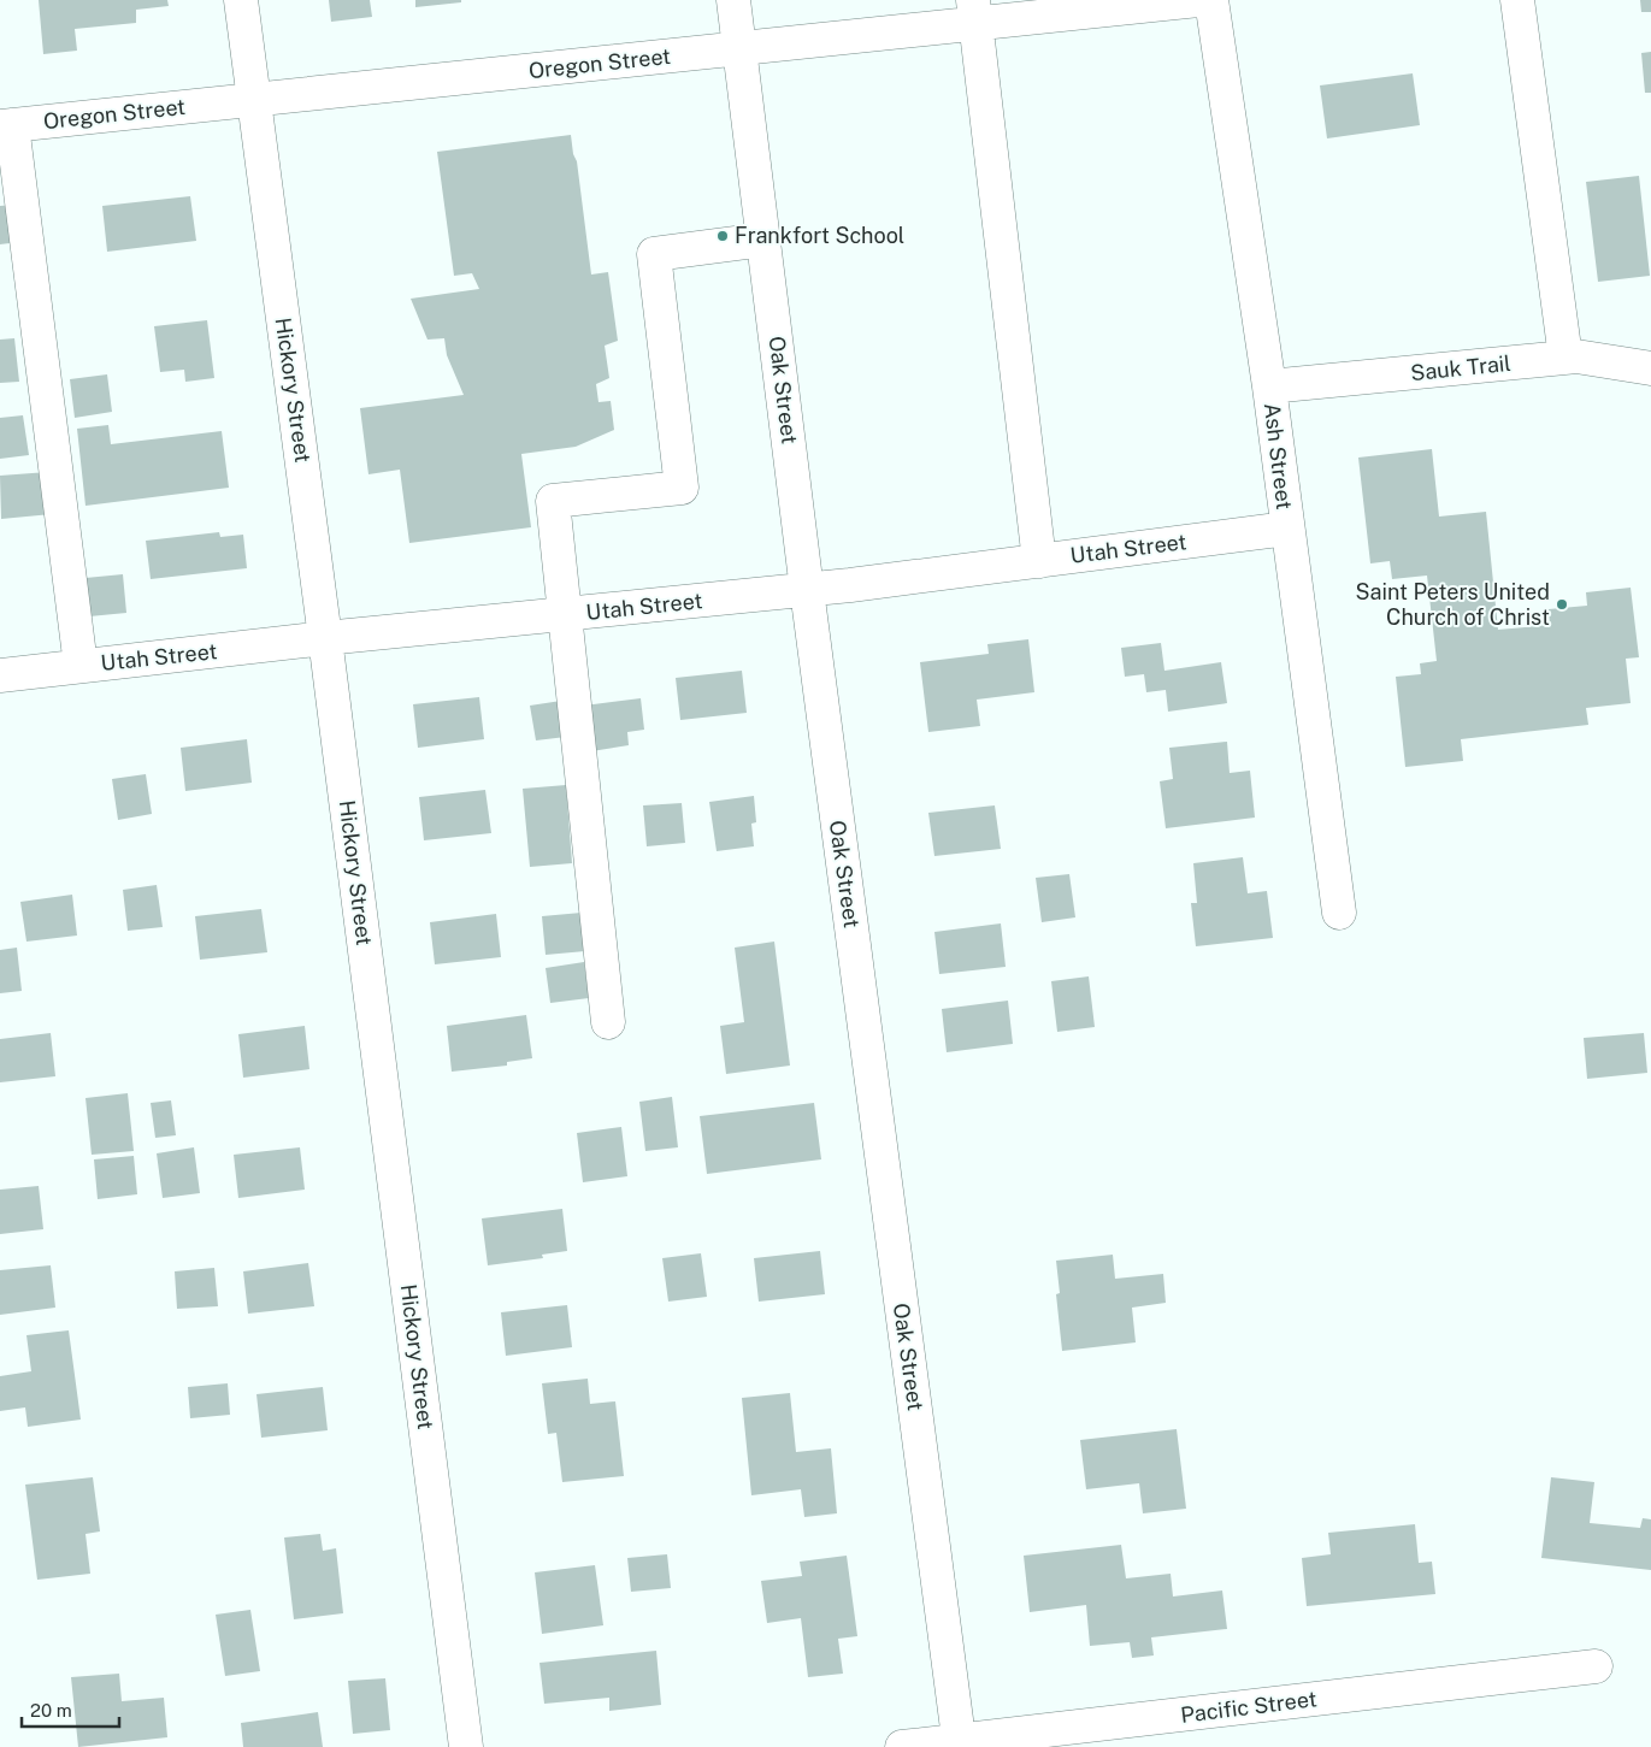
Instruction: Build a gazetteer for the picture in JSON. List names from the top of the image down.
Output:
{
  "streets": {
    "street": [
      "Oregon Street",
      "Sauk Trail",
      "Hickory Street",
      "Oak Street",
      "Ash Street",
      "Utah Street",
      "Pacific Street"
    ]
  },
  "crossings": [
    ["Oregon Street", "Hickory Street"],
    ["Oregon Street", "Oak Street"],
    ["Sauk Trail", "Ash Street"],
    ["Hickory Street", "Utah Street"],
    ["Oak Street", "Utah Street"],
    ["Oak Street", "Pacific Street"],
    ["Ash Street", "Utah Street"]
  ],
  "places": ["Frankfort School", "Saint Peters United Church of Christ"],
  "scale_bar": "20 m"
}
